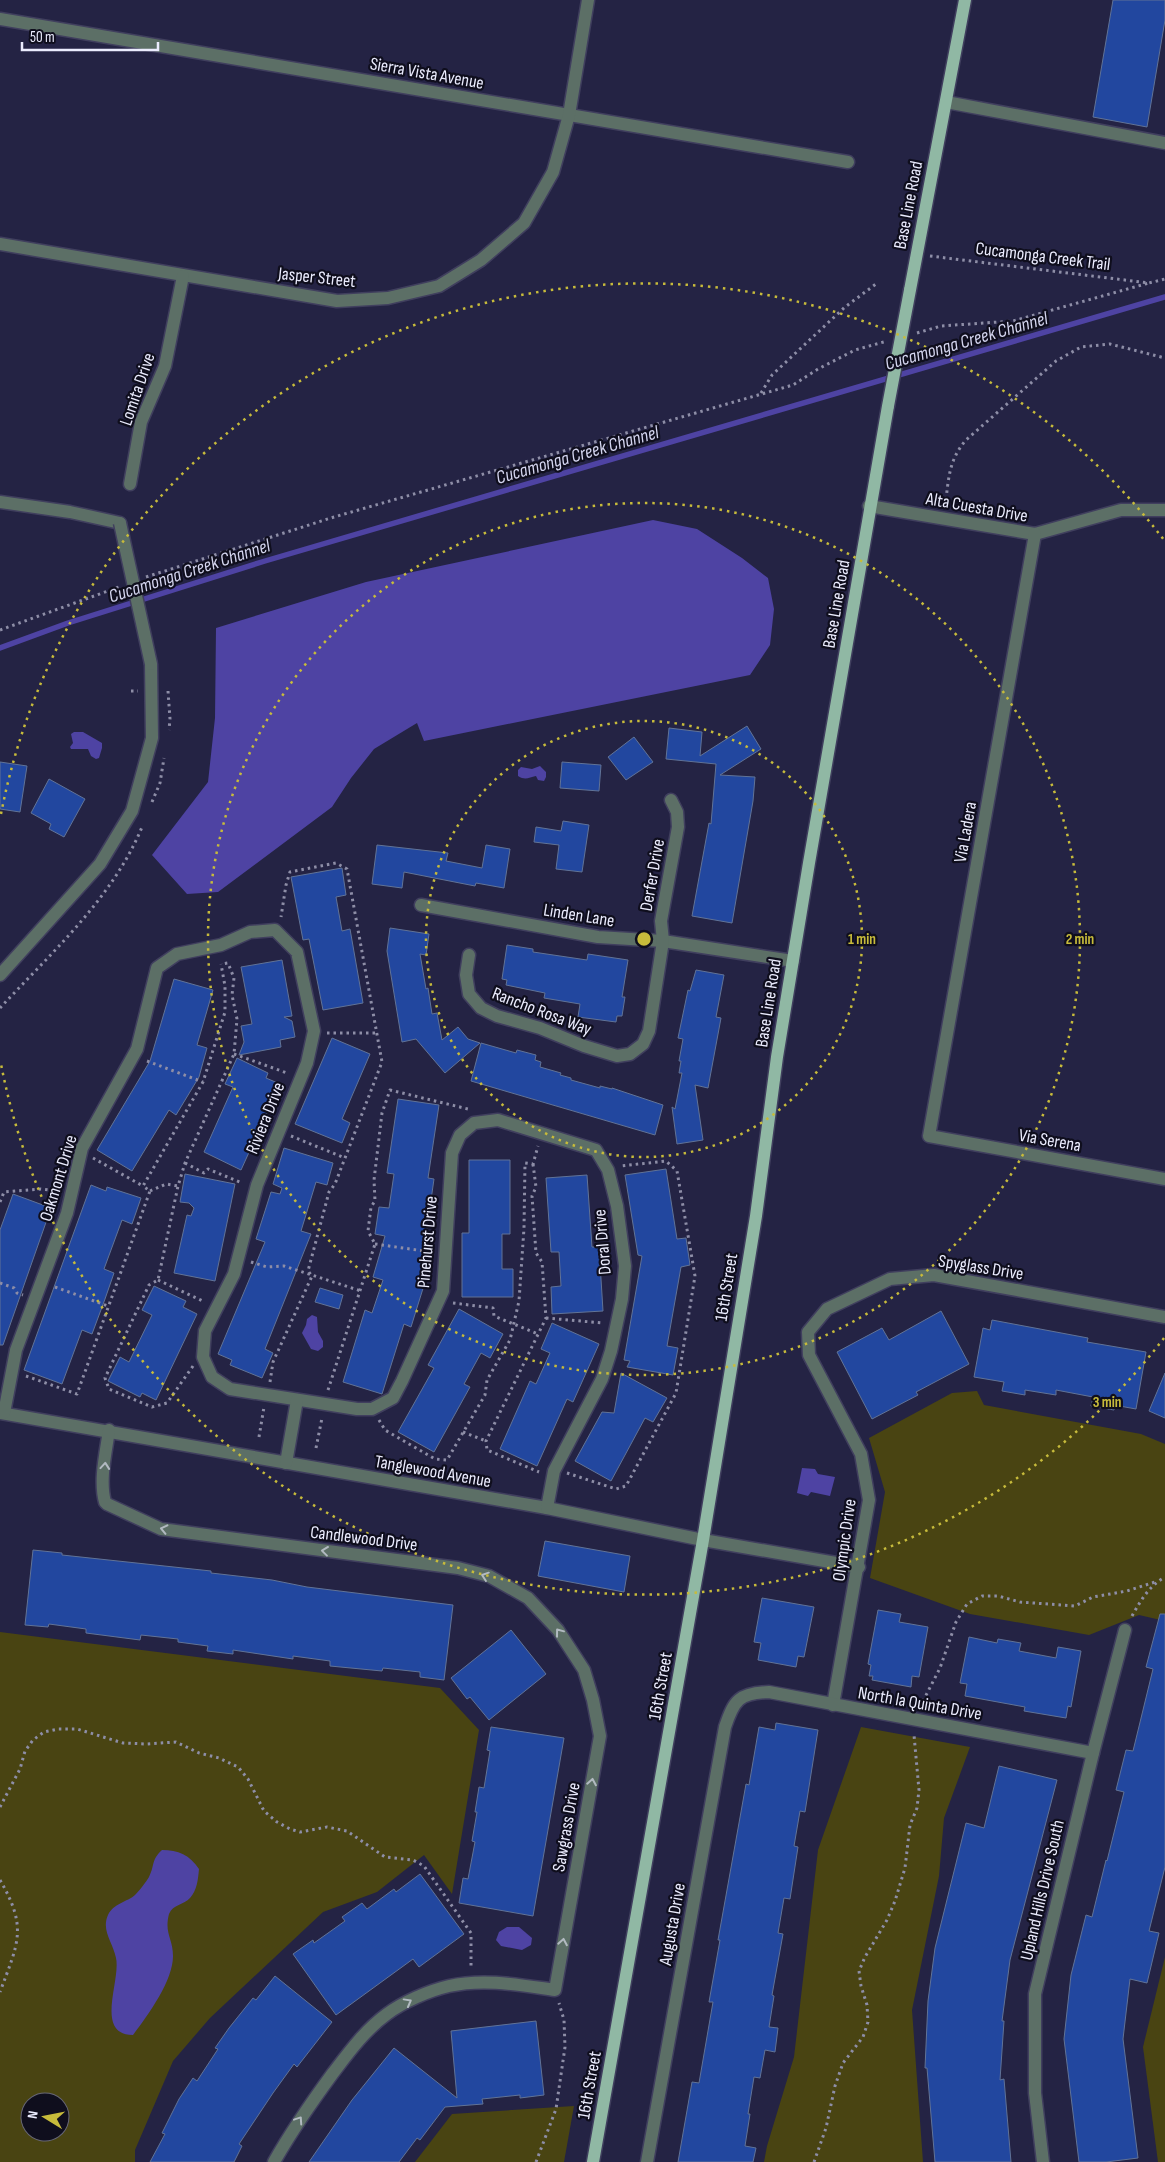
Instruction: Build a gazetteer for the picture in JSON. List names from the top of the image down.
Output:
{
  "streets": {
    "main road": ["Base Line Road", "16th Street"],
    "street": [
      "Sierra Vista Avenue",
      "Jasper Street",
      "Lomita Drive",
      "Alta Cuesta Drive",
      "Via Ladera",
      "Derfer Drive",
      "Linden Lane",
      "Rancho Rosa Way",
      "Riviera Drive",
      "Via Serena",
      "Oakmont Drive",
      "Pinehurst Drive",
      "Doral Drive",
      "Spyglass Drive",
      "Tanglewood Avenue",
      "Candlewood Drive",
      "Olympic Drive",
      "North la Quinta Drive",
      "Sawgrass Drive",
      "Upland Hills Drive South",
      "Augusta Drive"
    ],
    "path": ["Cucamonga Creek Trail"]
  },
  "crossings": [
    ["Sierra Vista Avenue", "Jasper Street"],
    ["Base Line Road", "Cucamonga Creek Trail"],
    ["Base Line Road", "Alta Cuesta Drive"],
    ["Base Line Road", "Linden Lane"],
    ["Base Line Road", "16th Street"],
    ["Jasper Street", "Lomita Drive"],
    ["Alta Cuesta Drive", "Via Ladera"],
    ["Via Ladera", "Via Serena"],
    ["Derfer Drive", "Linden Lane"],
    ["Derfer Drive", "Rancho Rosa Way"],
    ["Oakmont Drive", "Tanglewood Avenue"],
    ["Pinehurst Drive", "Doral Drive"],
    ["Doral Drive", "Tanglewood Avenue"],
    ["Spyglass Drive", "Olympic Drive"],
    ["16th Street", "Tanglewood Avenue"],
    ["Tanglewood Avenue", "Candlewood Drive"],
    ["Tanglewood Avenue", "Olympic Drive"],
    ["Candlewood Drive", "Sawgrass Drive"],
    ["Olympic Drive", "North la Quinta Drive"],
    ["North la Quinta Drive", "Upland Hills Drive South"],
    ["North la Quinta Drive", "Augusta Drive"]
  ],
  "one_way": ["Candlewood Drive", "Sawgrass Drive"],
  "water": ["Cucamonga Creek Channel"],
  "scale_bar": "50 m",
  "north": "left",
  "rings": ["1 min", "2 min", "3 min"]
}
